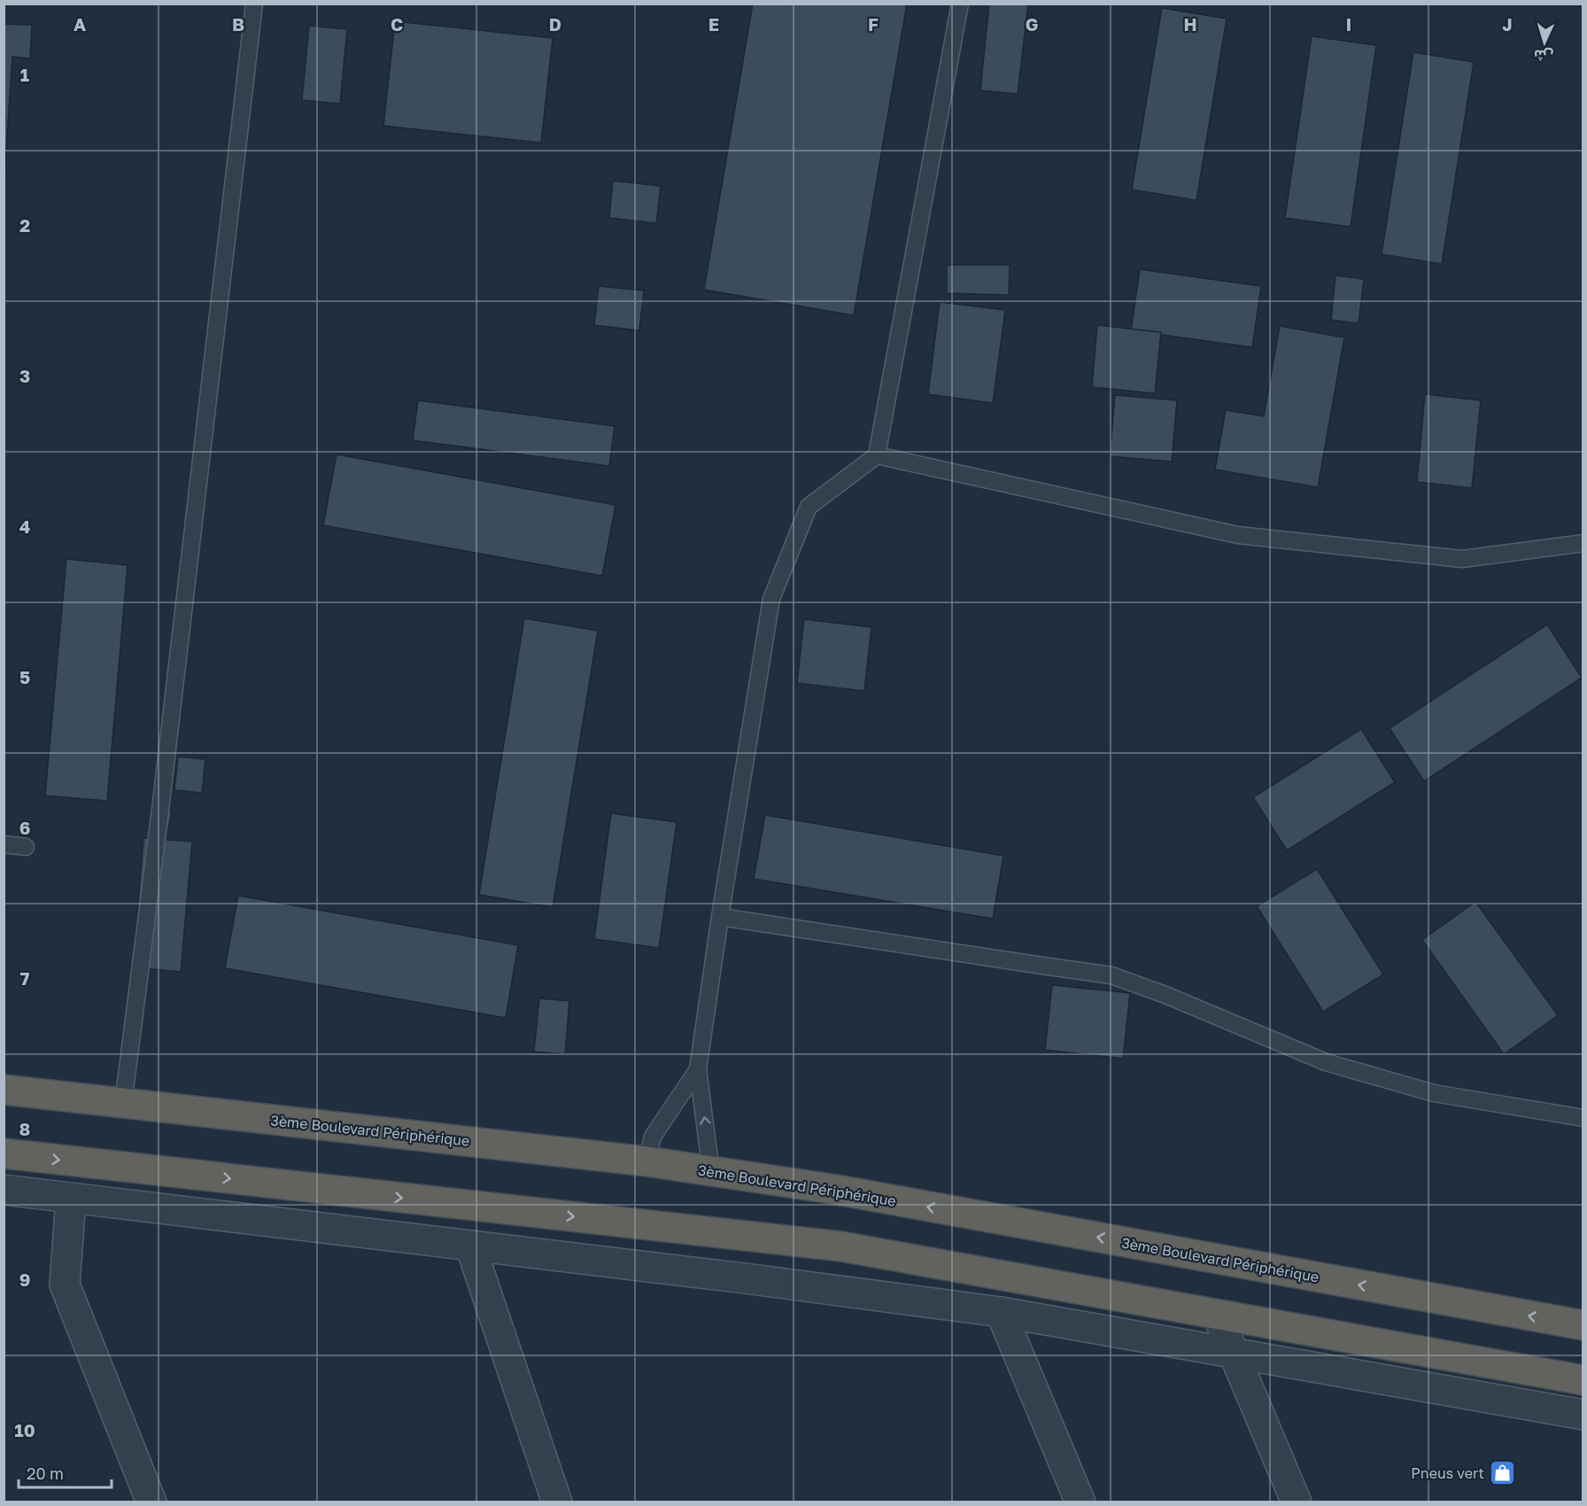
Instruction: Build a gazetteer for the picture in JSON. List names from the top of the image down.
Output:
{
  "streets": {
    "highway": ["3ème Boulevard Périphérique"]
  },
  "places": {
    "shop": ["Pneus vert"]
  },
  "scale_bar": "20 m",
  "north": "bottom",
  "grid": {
    "columns": [
      "A",
      "B",
      "C",
      "D",
      "E",
      "F",
      "G",
      "H",
      "I",
      "J"
    ],
    "rows": [
      "1",
      "2",
      "3",
      "4",
      "5",
      "6",
      "7",
      "8",
      "9",
      "10"
    ]
  }
}
